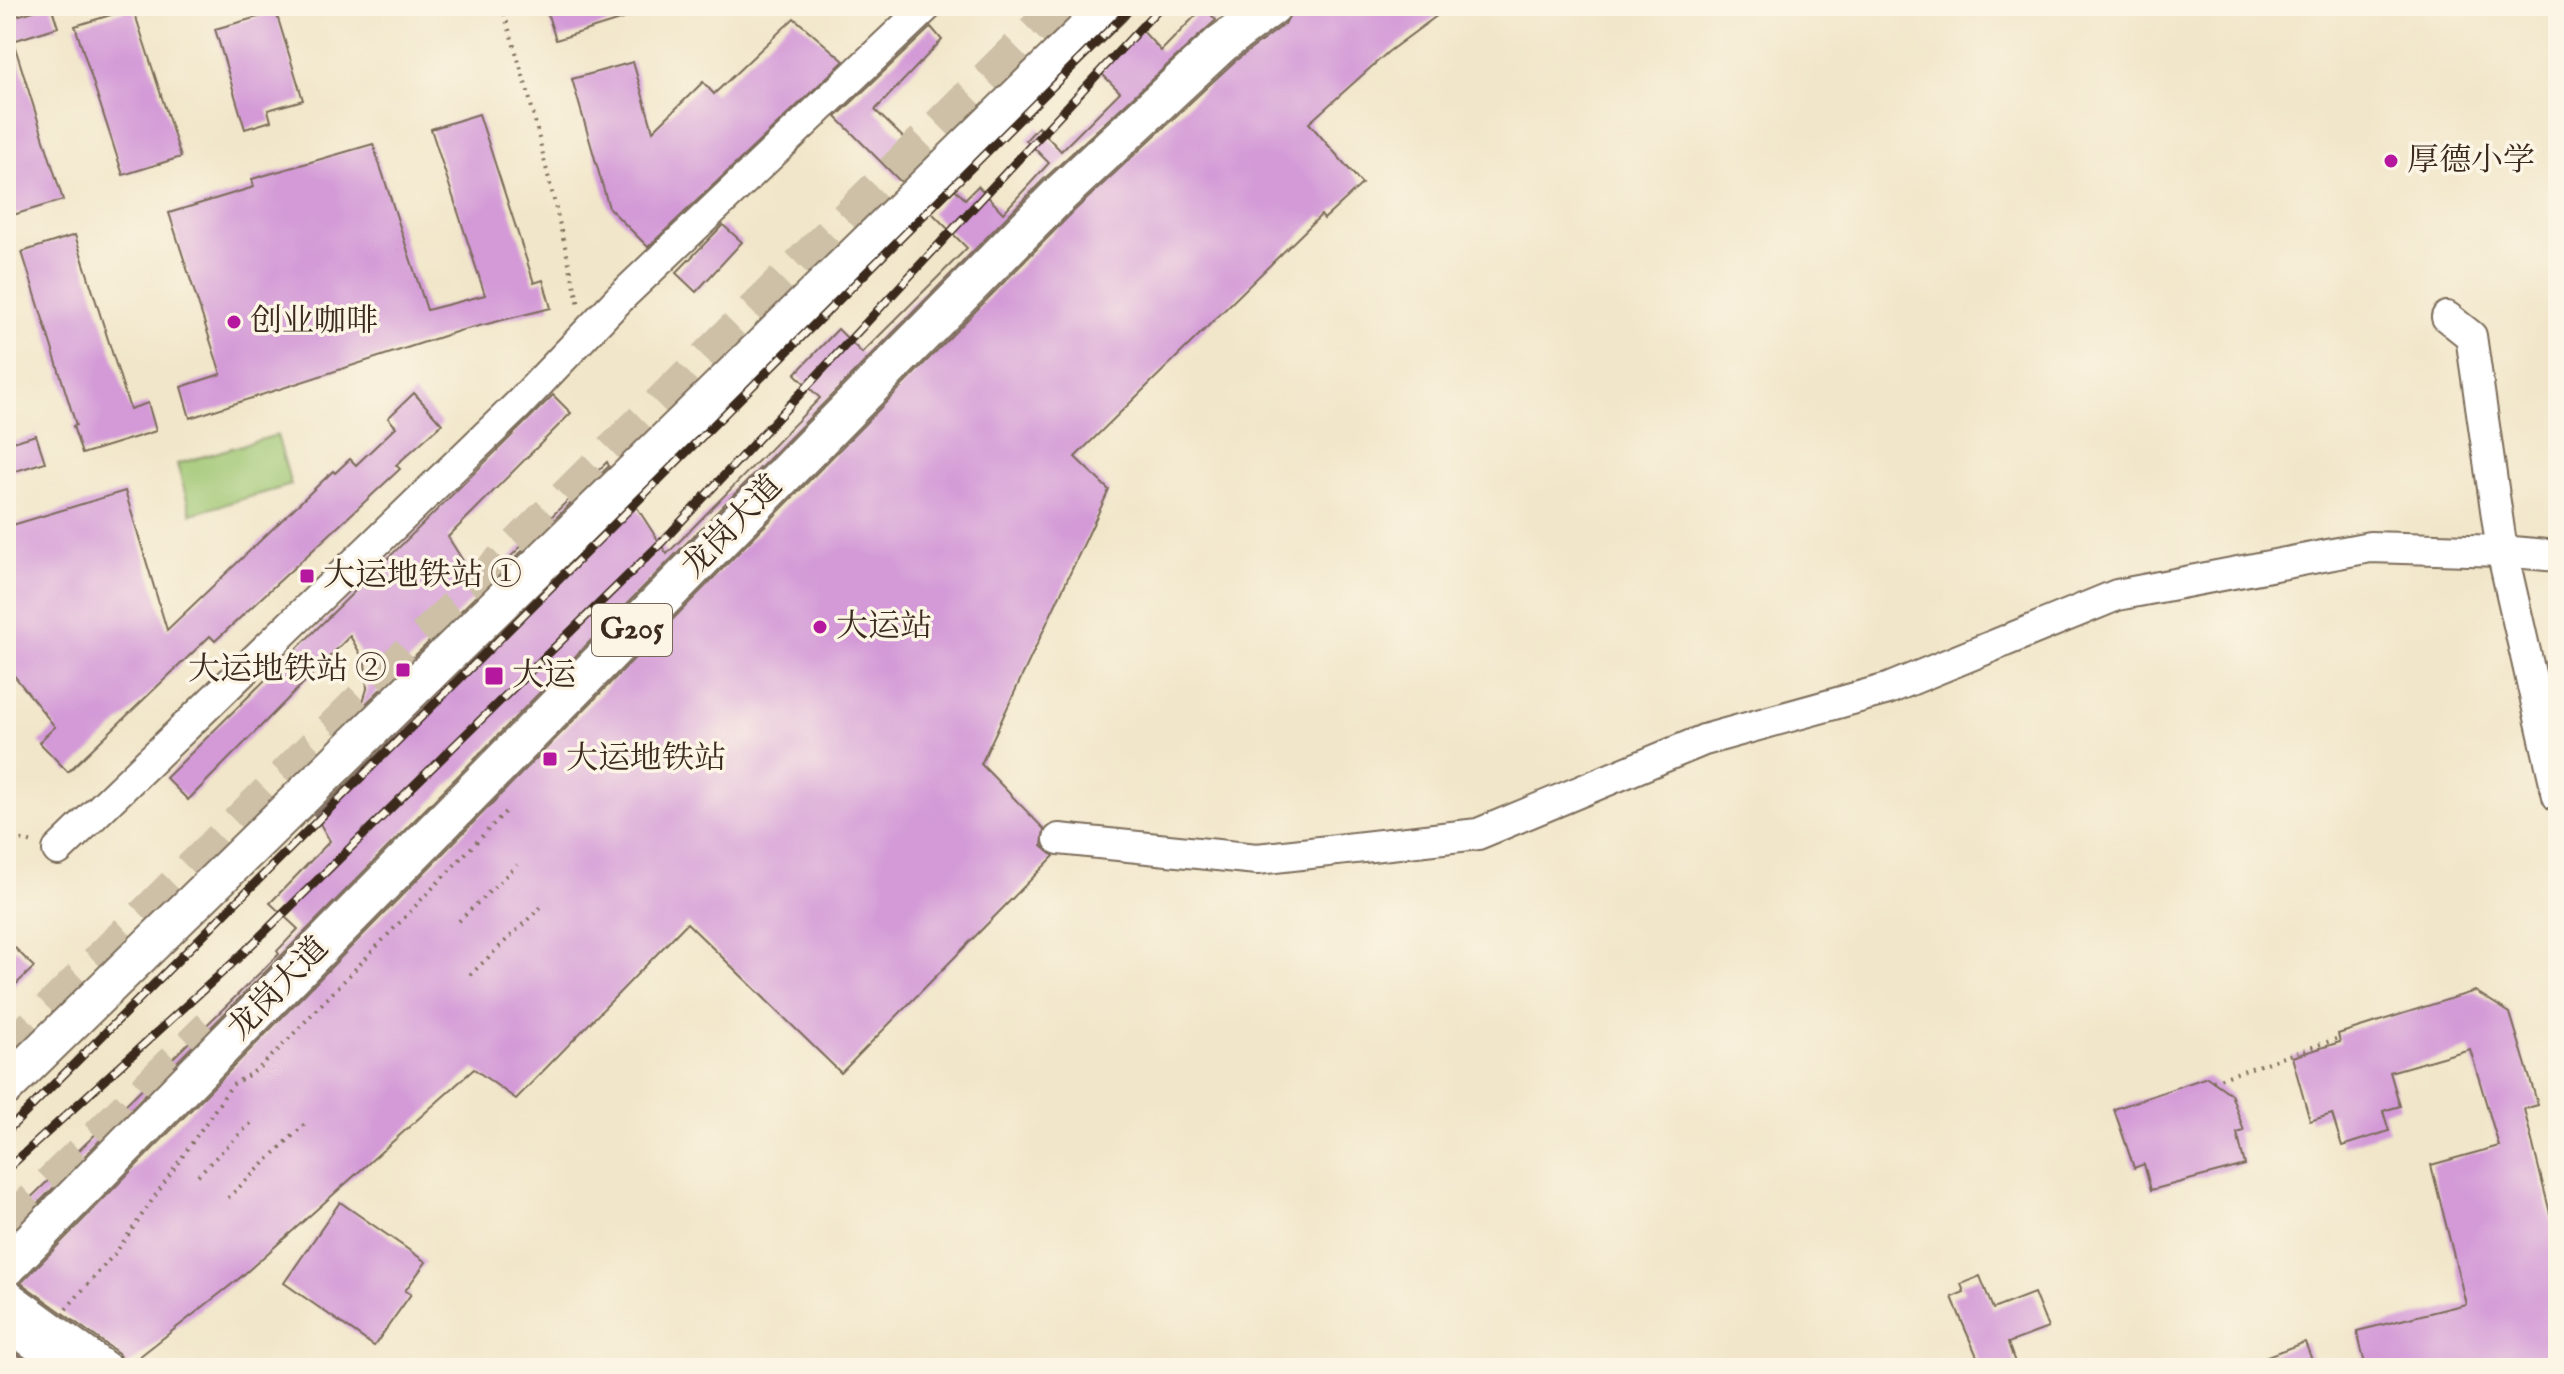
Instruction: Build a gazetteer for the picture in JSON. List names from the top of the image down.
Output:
{
  "streets": {
    "main road": ["龙岗大道", "G205"]
  },
  "places": {
    "other": ["厚德小学", "创业咖啡", "大运站"],
    "transit": [
      "大运地铁站 ①",
      "大运地铁站 ②",
      "大运",
      "大运地铁站"
    ]
  }
}
